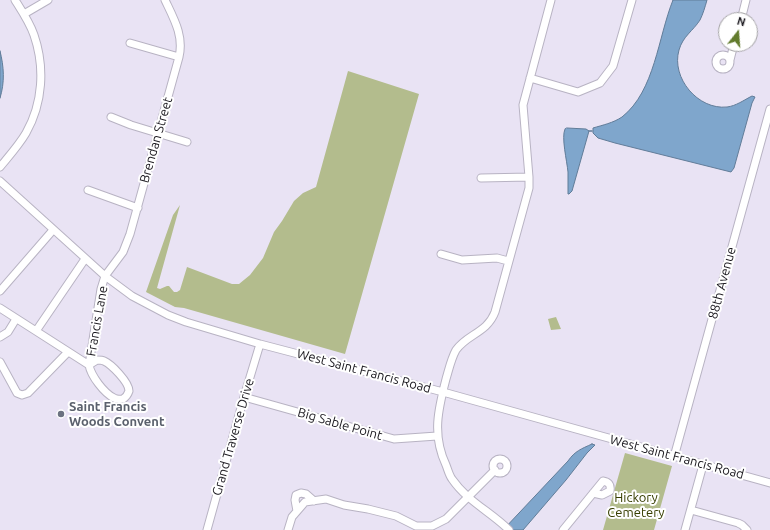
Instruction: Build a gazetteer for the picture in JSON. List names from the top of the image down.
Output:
{
  "streets": {
    "street": [
      "Brendan Street",
      "88th Avenue",
      "Francis Lane",
      "West Saint Francis Road",
      "Big Sable Point",
      "Grand Traverse Drive"
    ]
  },
  "crossings": [
    ["Brendan Street", "Francis Lane"],
    ["Brendan Street", "West Saint Francis Road"],
    ["88th Avenue", "West Saint Francis Road"],
    ["Francis Lane", "West Saint Francis Road"],
    ["West Saint Francis Road", "Grand Traverse Drive"],
    ["Big Sable Point", "Grand Traverse Drive"]
  ],
  "parks": ["Hickory Cemetery"],
  "places": ["Saint Francis Woods Convent"],
  "north": "top"
}
